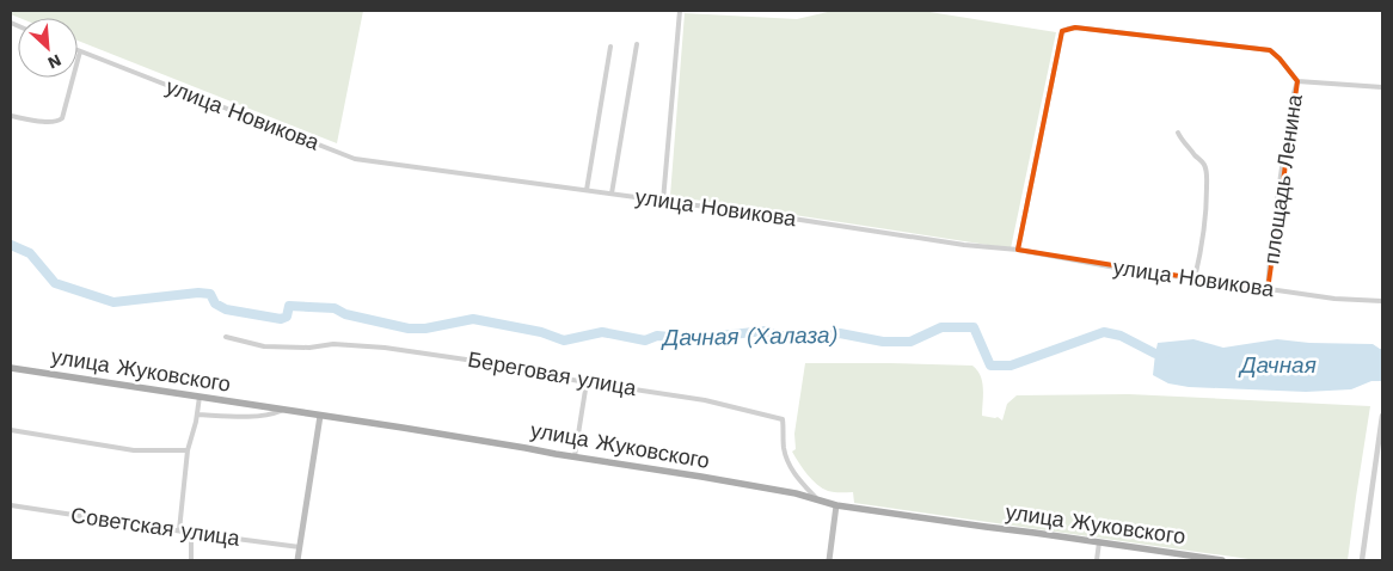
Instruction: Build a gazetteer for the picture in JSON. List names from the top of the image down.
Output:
{
  "streets": {
    "main road": ["улица Жуковского"],
    "street": [
      "улица Новикова",
      "площадь Ленина",
      "Береговая улица",
      "Советская улица"
    ]
  },
  "crossings": [
    ["улица Новикова", "площадь Ленина"],
    ["улица Жуковского", "Береговая улица"]
  ],
  "water": ["Дачная (Халаза)", "Дачная"],
  "north": "bottom right"
}
